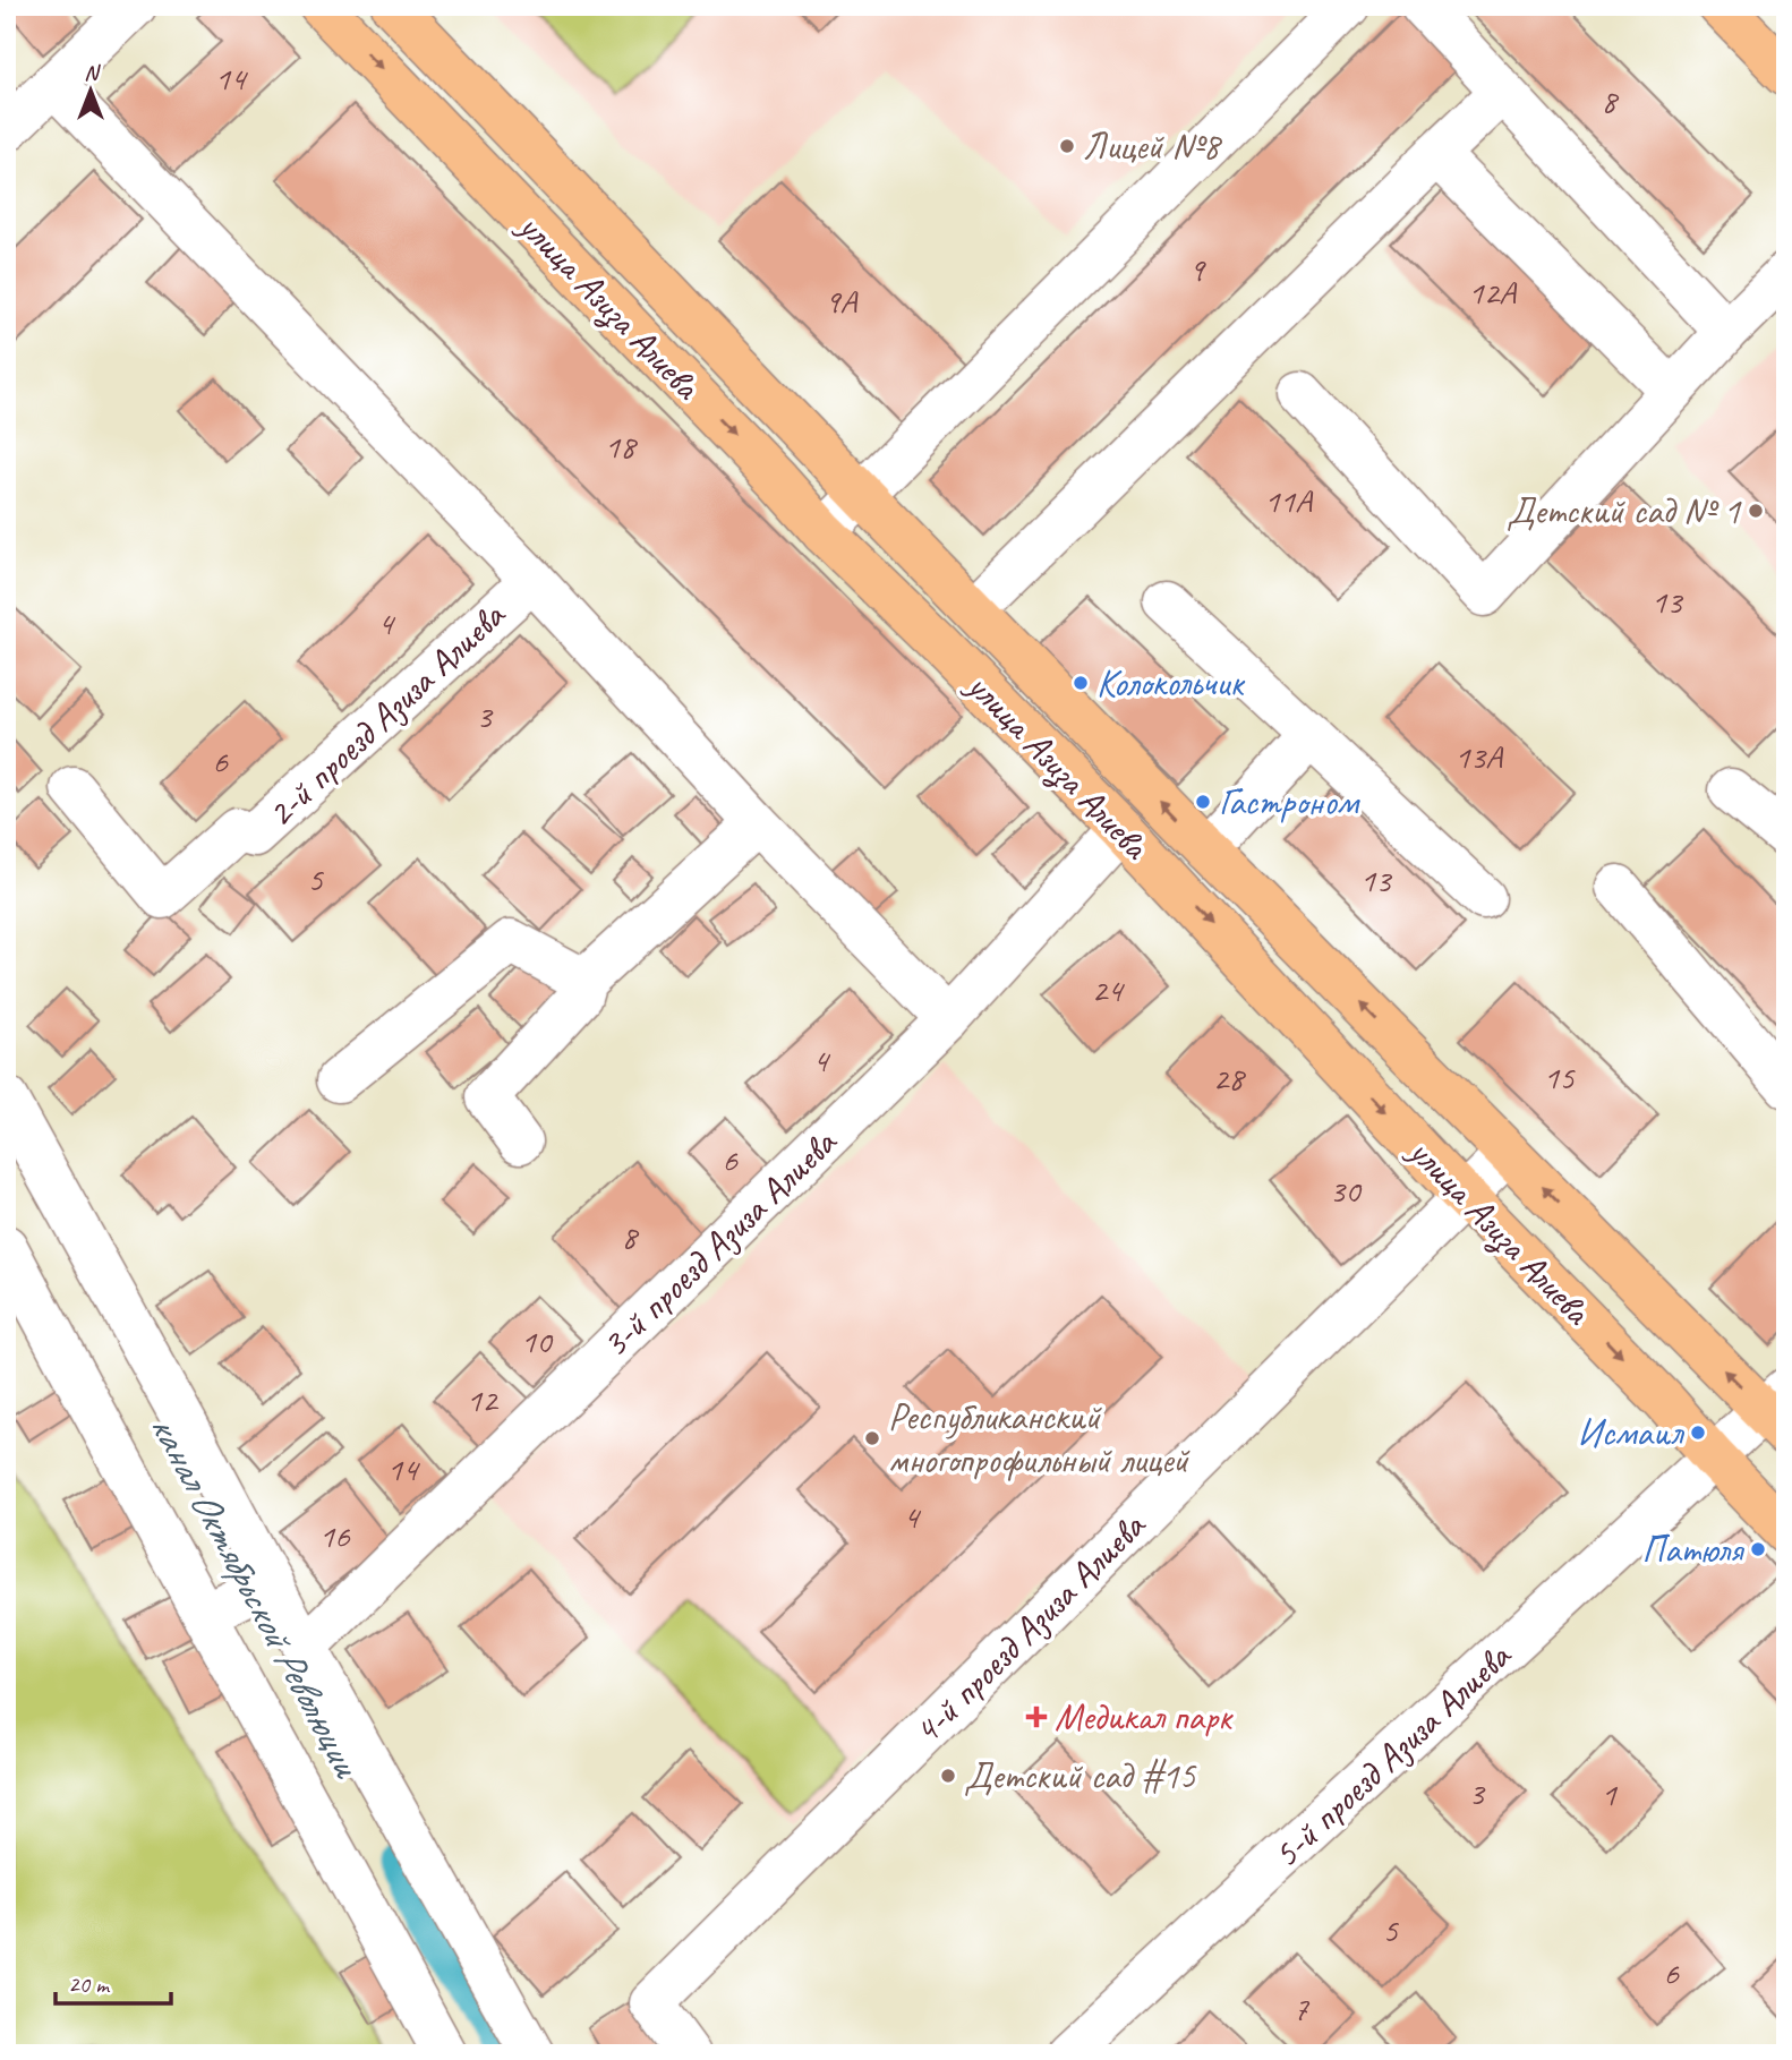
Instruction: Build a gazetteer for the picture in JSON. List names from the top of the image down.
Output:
{
  "streets": {
    "main road": ["улица Азиза Алиева"],
    "street": [
      "2-й проезд Азиза Алиева",
      "3-й проезд Азиза Алиева",
      "4-й проезд Азиза Алиева",
      "5-й проезд Азиза Алиева"
    ]
  },
  "crossings": [
    ["улица Азиза Алиева", "3-й проезд Азиза Алиева"],
    ["улица Азиза Алиева", "4-й проезд Азиза Алиева"],
    ["улица Азиза Алиева", "5-й проезд Азиза Алиева"]
  ],
  "water": ["канал Октябрьской Революции"],
  "places": {
    "other": [
      "Лицей №8",
      "Детский сад № 1",
      "Колокольчик",
      "Гастроном",
      "Исмаил",
      "Республиканский многопрофильный лицей",
      "Патюля",
      "Детский сад #15"
    ],
    "health": ["Медикал парк"]
  },
  "house_numbers": [
    "14",
    "8",
    "9",
    "12А",
    "9А",
    "18",
    "11А",
    "13",
    "4",
    "3",
    "13А",
    "6",
    "5",
    "13",
    "24",
    "4",
    "15",
    "28",
    "6",
    "30",
    "8",
    "10",
    "12",
    "14",
    "4",
    "16",
    "3",
    "1",
    "5",
    "6",
    "7"
  ],
  "scale_bar": "20 m",
  "north": "top"
}
